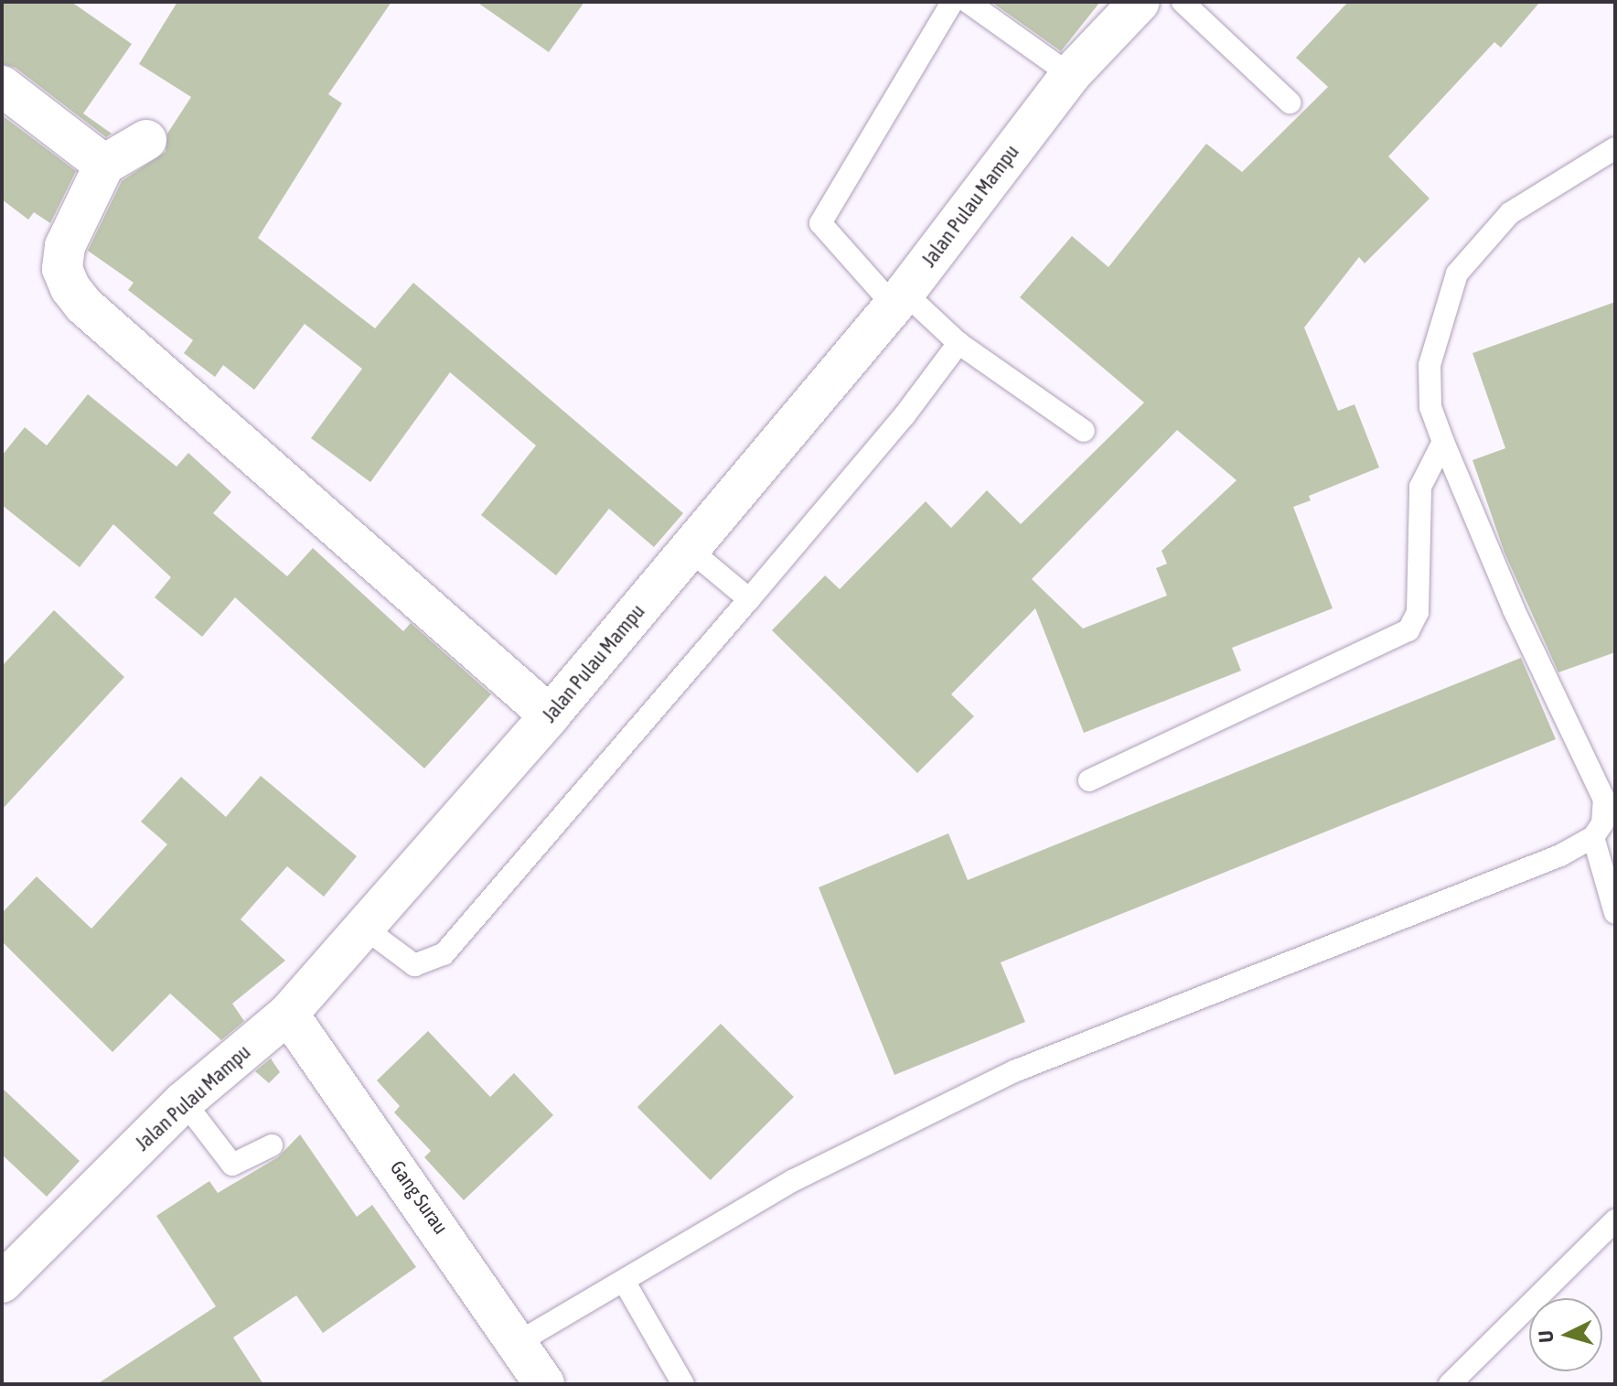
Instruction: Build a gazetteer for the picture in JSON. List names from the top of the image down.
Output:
{
  "streets": {
    "street": ["Jalan Pulau Mampu", "Gang Surau"]
  },
  "crossings": [
    ["Jalan Pulau Mampu", "Gang Surau"]
  ],
  "north": "left"
}
